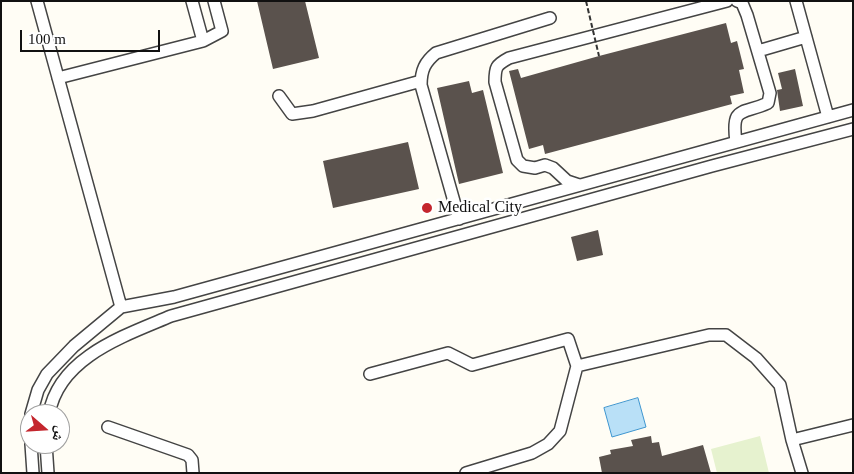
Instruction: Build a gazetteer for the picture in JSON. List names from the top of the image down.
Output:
{
  "places": ["Medical City"],
  "scale_bar": "100 m",
  "north": "right"
}
